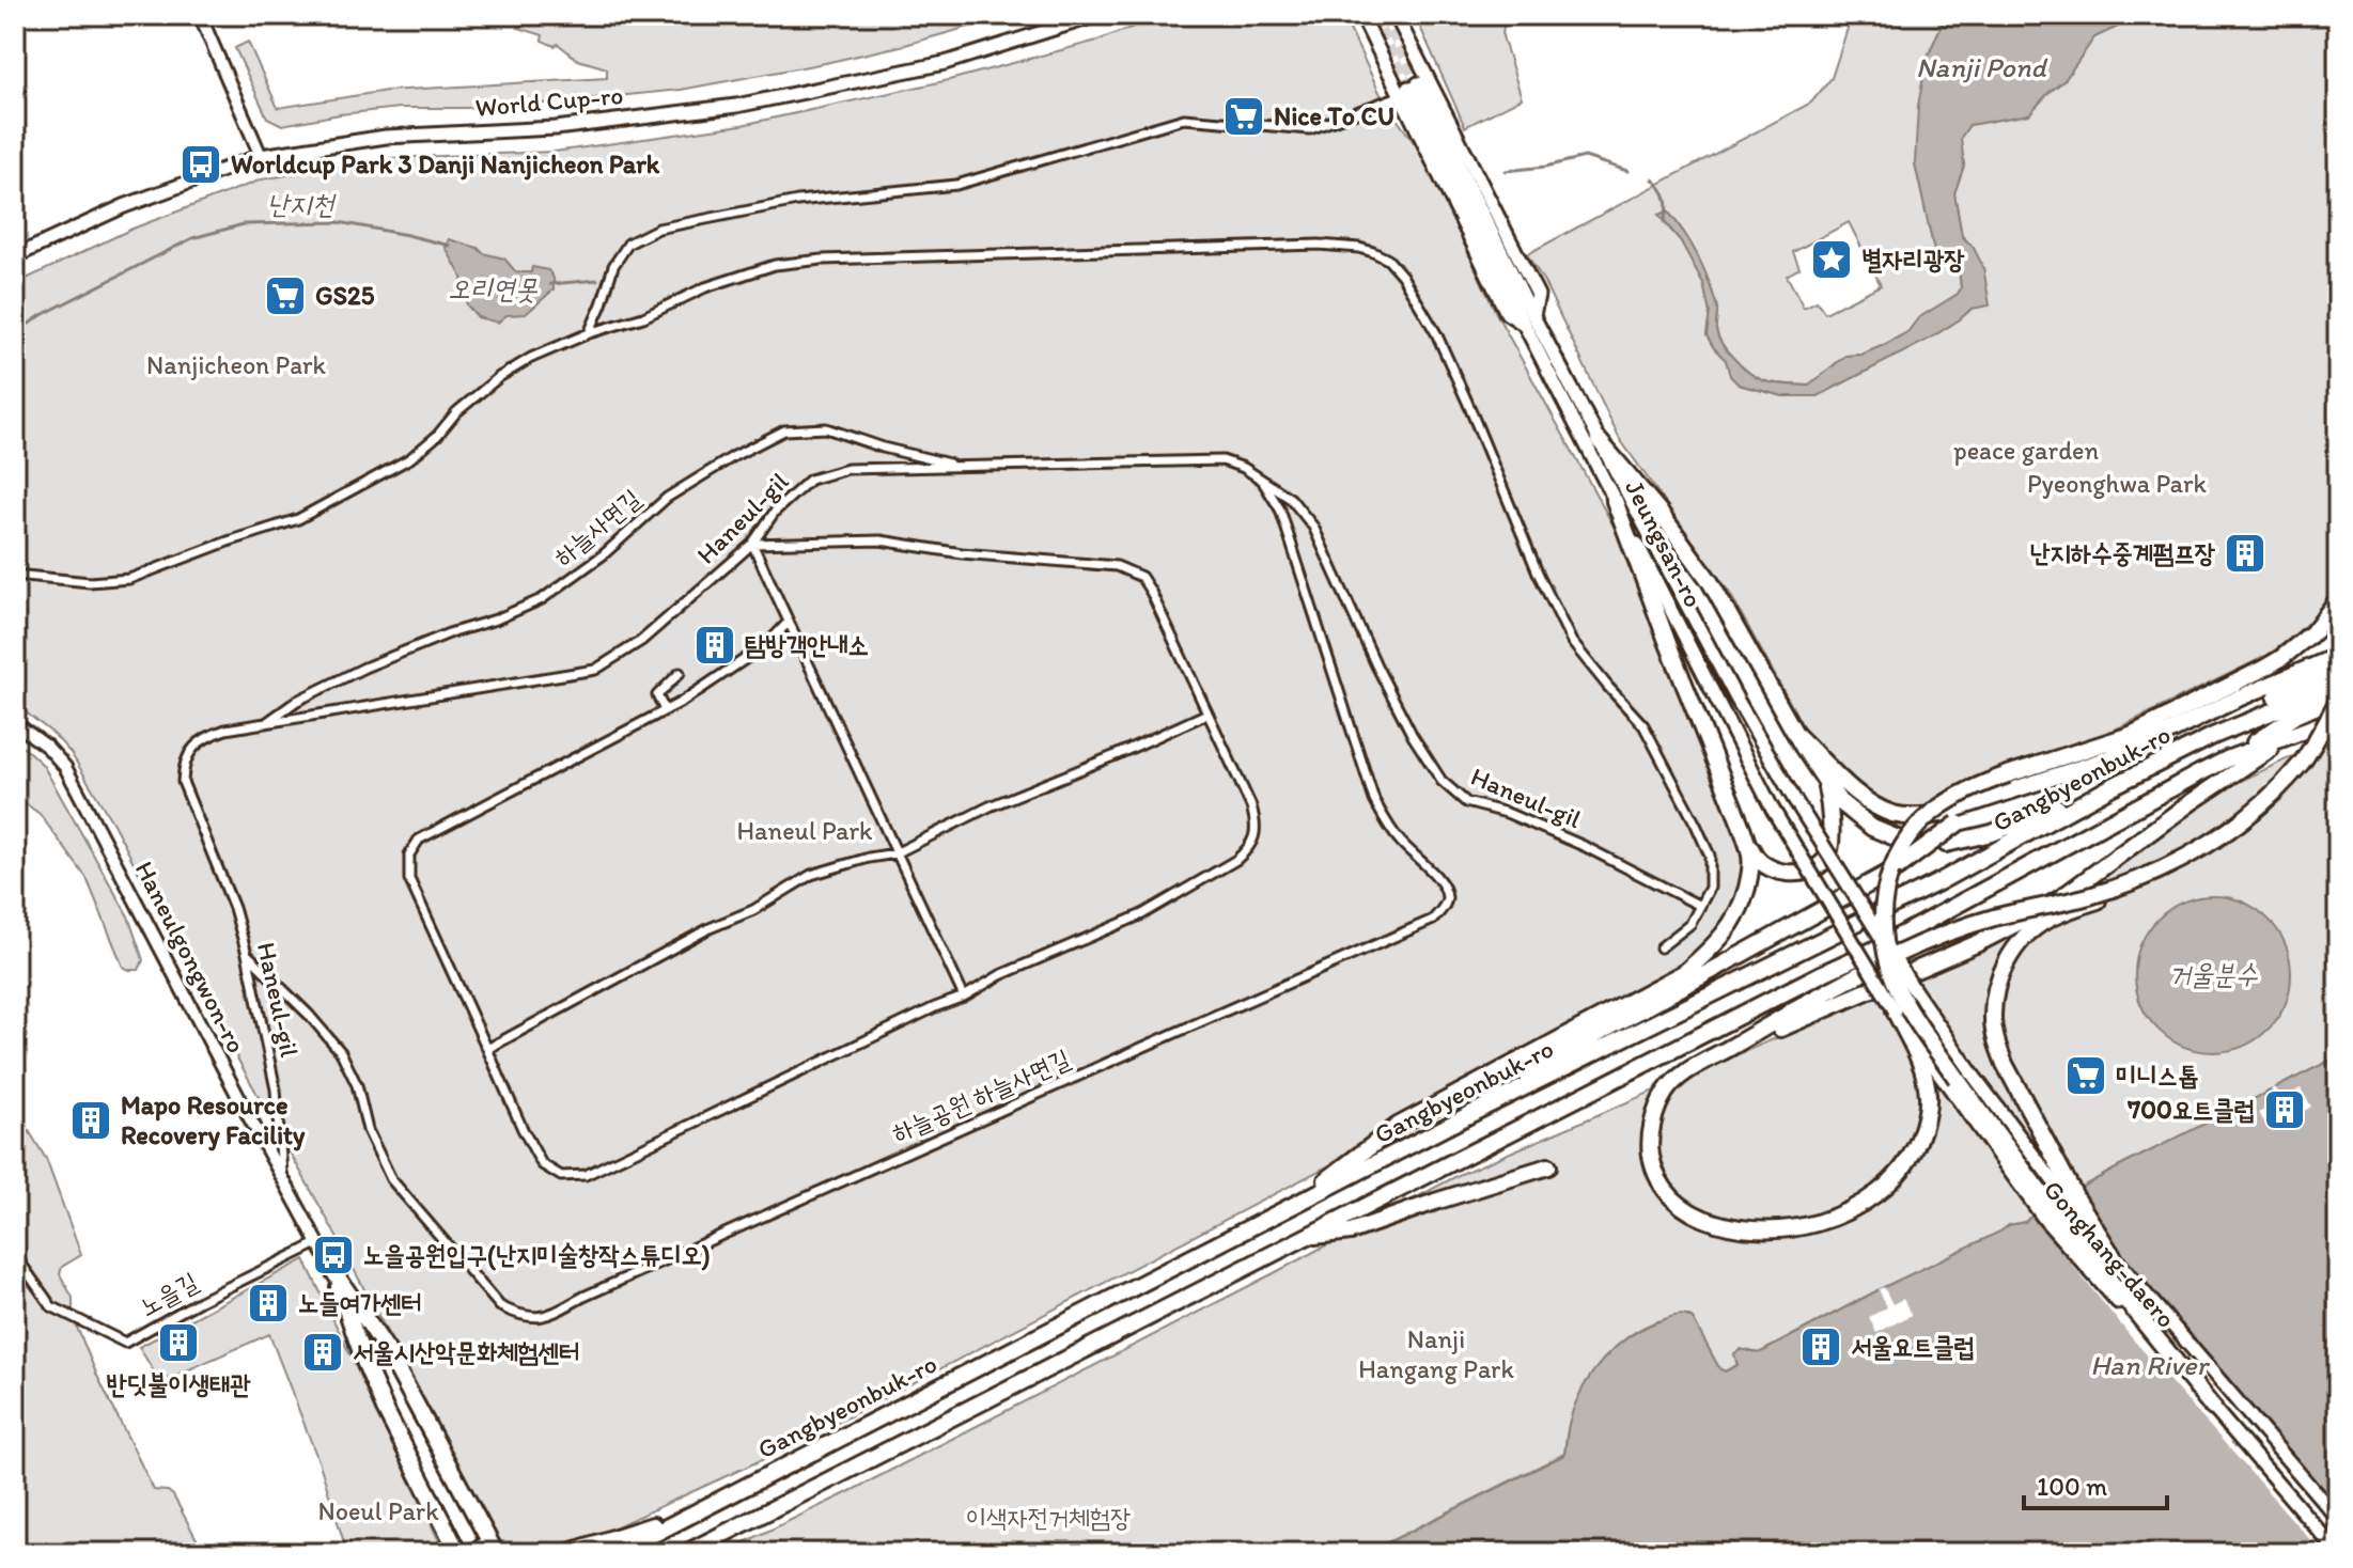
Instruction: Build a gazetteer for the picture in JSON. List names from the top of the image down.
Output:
{
  "streets": {
    "highway": ["Gangbyeonbuk-ro"],
    "main road": ["World Cup-ro", "Jeungsan-ro", "Gonghang-daero"],
    "street": [
      "Haneul-gil",
      "하늘사면길",
      "Haneulgongwon-ro",
      "하늘공원 하늘사면길",
      "노을길"
    ]
  },
  "crossings": [
    ["Haneul-gil", "하늘사면길"],
    ["Haneul-gil", "Haneulgongwon-ro"],
    ["Haneul-gil", "하늘공원 하늘사면길"],
    ["Jeungsan-ro", "Gonghang-daero"],
    ["Haneulgongwon-ro", "노을길"]
  ],
  "water": [
    "Nanji Pond",
    "난지천",
    "오리연못",
    "거울분수",
    "Han River"
  ],
  "parks": [
    "Nanjicheon Park",
    "peace garden",
    "Pyeonghwa Park",
    "Haneul Park",
    "Nanji Hangang Park",
    "Noeul Park",
    "이색자전거체험장"
  ],
  "places": {
    "supermarket": ["Nice To CU", "GS25", "미니스톱"],
    "bus stop": ["Worldcup Park 3 Danji Nanjicheon Park", "노을공원입구(난지미술창작스튜디오)"],
    "place": ["별자리광장"],
    "building": [
      "난지하수중계펌프장",
      "탐방객안내소",
      "700요트클럽",
      "Mapo Resource Recovery Facility",
      "노들여가센터",
      "반딧불이생태관",
      "서울요트클럽",
      "서울시산악문화체험센터"
    ]
  },
  "scale_bar": "100 m"
}
